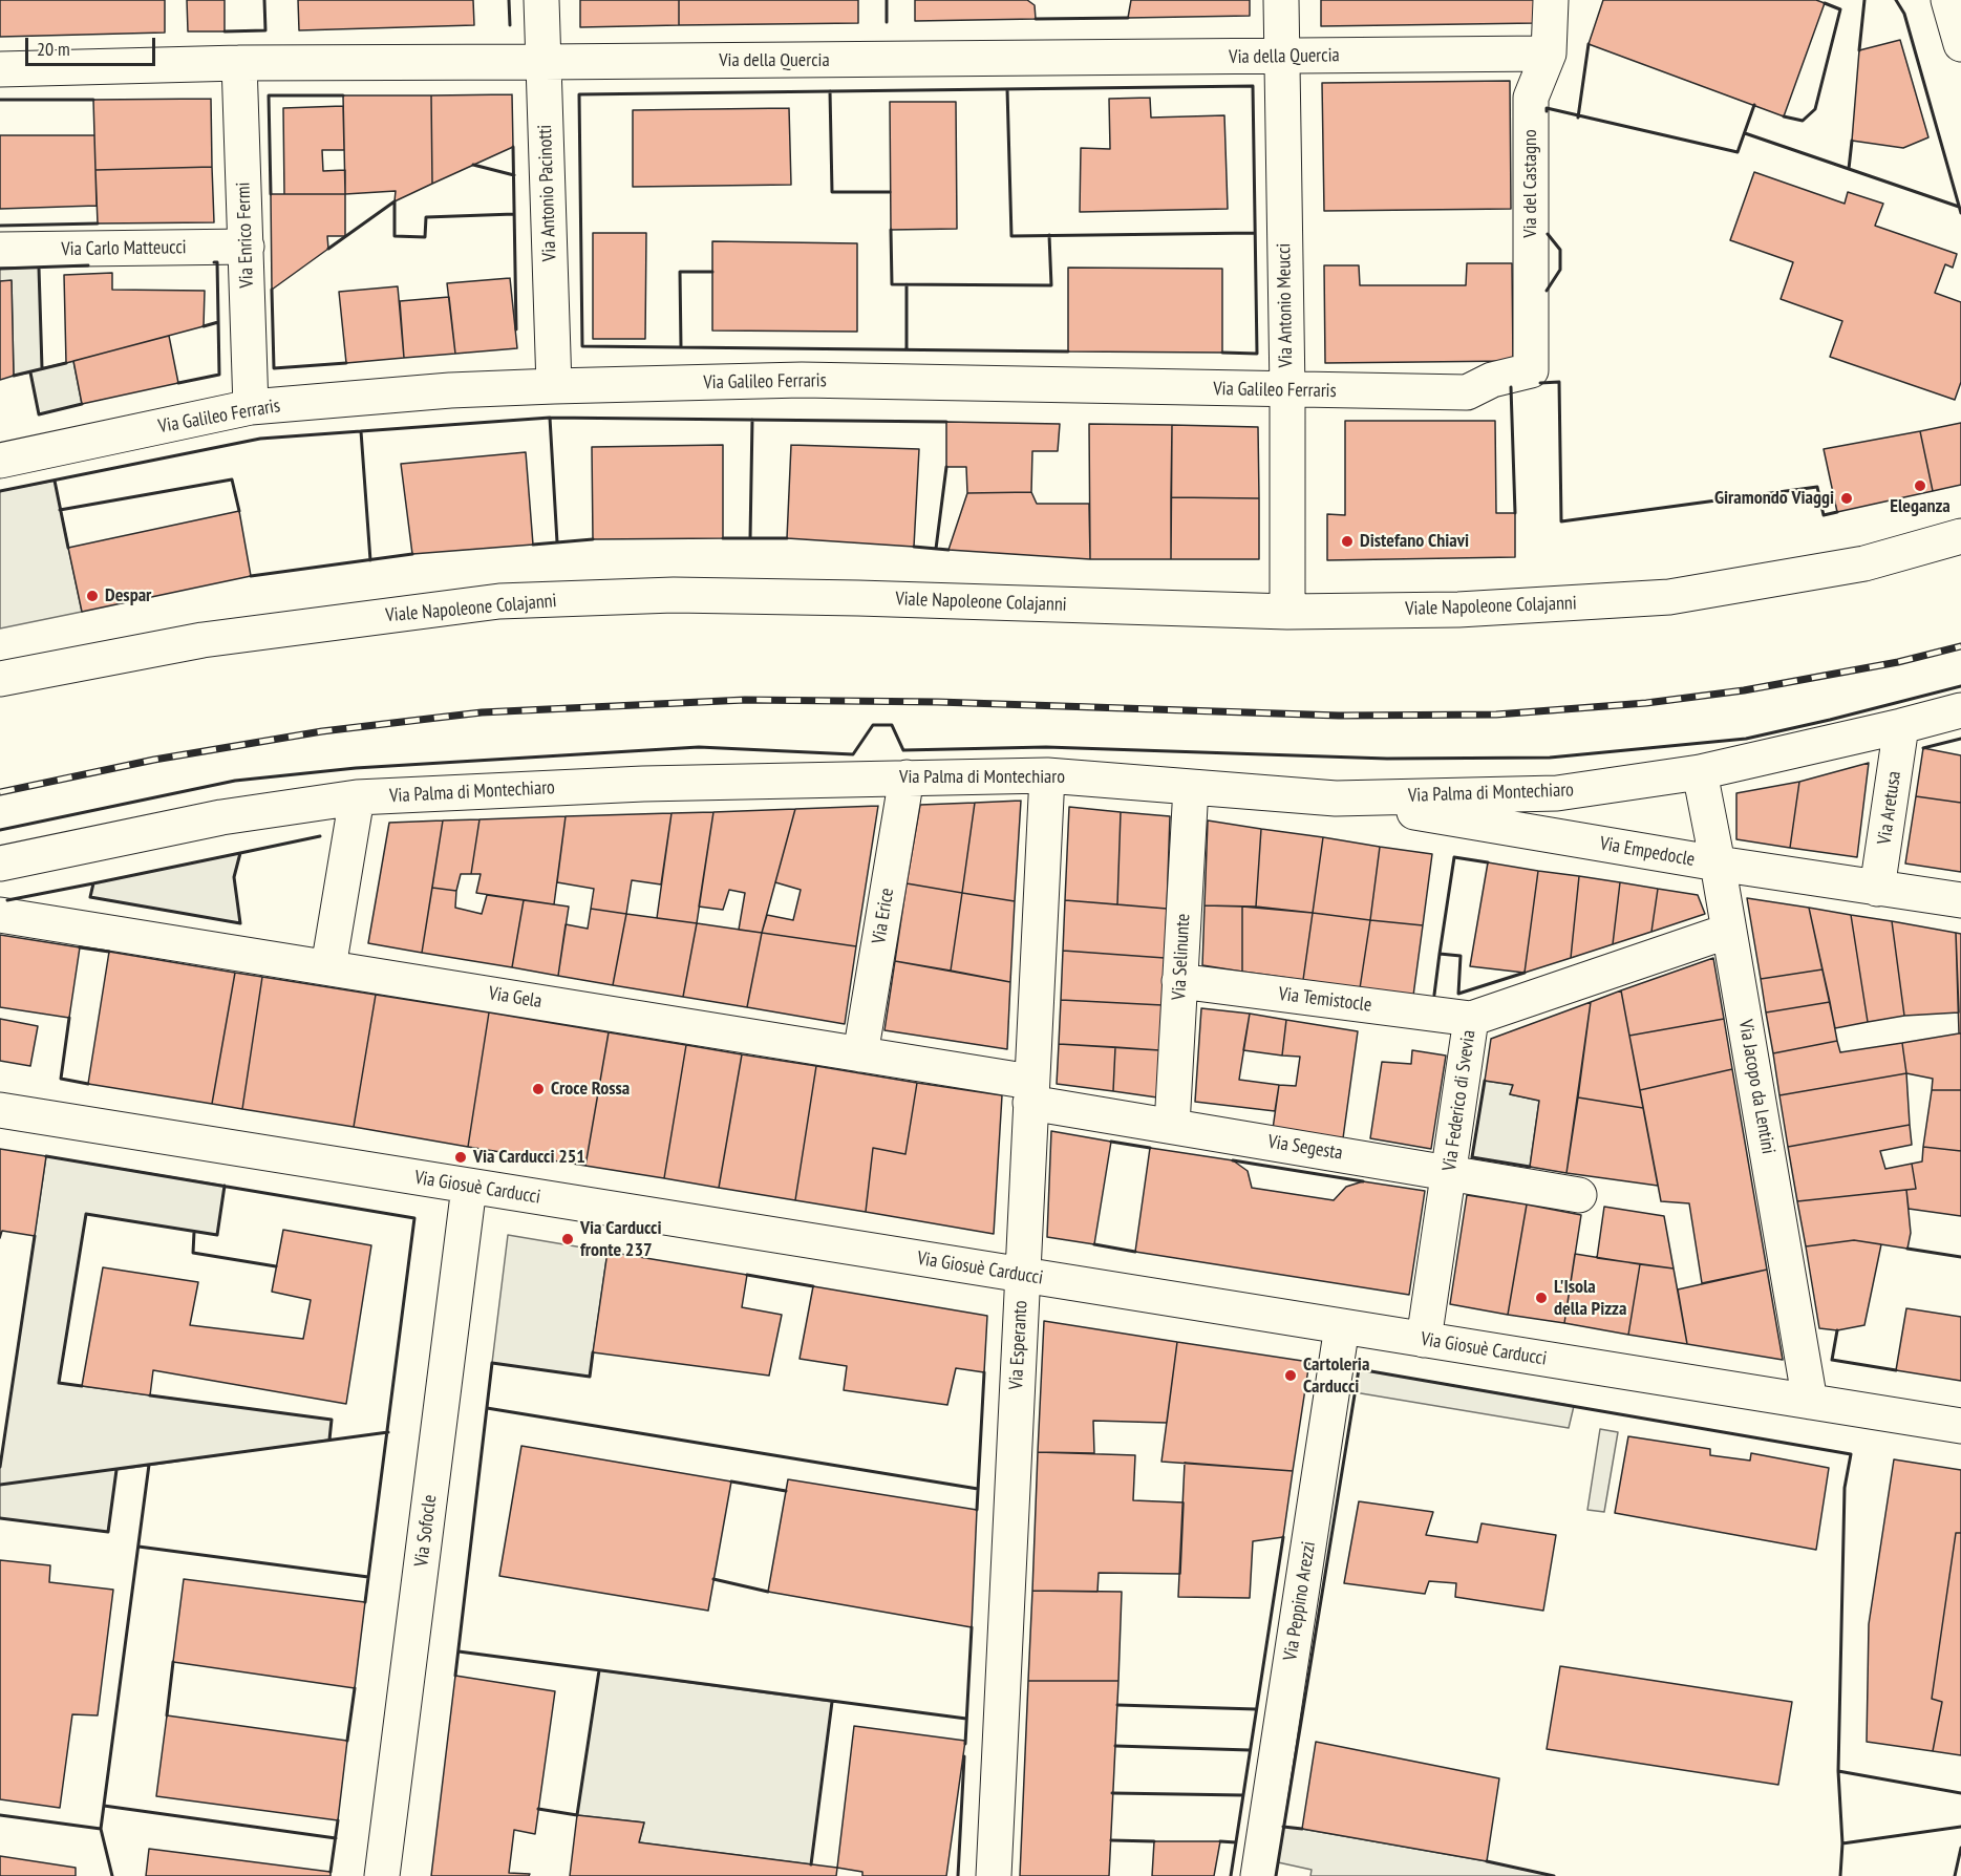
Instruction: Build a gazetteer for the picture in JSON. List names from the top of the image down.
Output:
{
  "streets": {
    "street": [
      "Via della Quercia",
      "Via del Castagno",
      "Via Antonio Pacinotti",
      "Via Enrico Fermi",
      "Via Carlo Matteucci",
      "Via Antonio Meucci",
      "Via Galileo Ferraris",
      "Viale Napoleone Colajanni",
      "Via Palma di Montechiaro",
      "Via Aretusa",
      "Via Empedocle",
      "Via Erice",
      "Via Selinunte",
      "Via Gela",
      "Via Temistocle",
      "Via Jacopo da Lentini",
      "Via Federico di Svevia",
      "Via Segesta",
      "Via Giosuè Carducci",
      "Via Esperanto",
      "Via Sofocle",
      "Via Peppino Arezzi"
    ]
  },
  "crossings": [
    ["Via della Quercia", "Via del Castagno"],
    ["Via della Quercia", "Via Antonio Pacinotti"],
    ["Via della Quercia", "Via Enrico Fermi"],
    ["Via della Quercia", "Via Antonio Meucci"],
    ["Via del Castagno", "Via Galileo Ferraris"],
    ["Via Antonio Pacinotti", "Via Galileo Ferraris"],
    ["Via Enrico Fermi", "Via Carlo Matteucci"],
    ["Via Enrico Fermi", "Via Galileo Ferraris"],
    ["Via Antonio Meucci", "Via Galileo Ferraris"],
    ["Via Antonio Meucci", "Viale Napoleone Colajanni"],
    ["Via Palma di Montechiaro", "Via Aretusa"],
    ["Via Palma di Montechiaro", "Via Empedocle"],
    ["Via Palma di Montechiaro", "Via Erice"],
    ["Via Palma di Montechiaro", "Via Selinunte"],
    ["Via Palma di Montechiaro", "Via Jacopo da Lentini"],
    ["Via Palma di Montechiaro", "Via Esperanto"],
    ["Via Aretusa", "Via Empedocle"],
    ["Via Empedocle", "Via Jacopo da Lentini"],
    ["Via Erice", "Via Gela"],
    ["Via Selinunte", "Via Temistocle"],
    ["Via Selinunte", "Via Segesta"],
    ["Via Gela", "Via Segesta"],
    ["Via Gela", "Via Esperanto"],
    ["Via Temistocle", "Via Federico di Svevia"],
    ["Via Jacopo da Lentini", "Via Federico di Svevia"],
    ["Via Jacopo da Lentini", "Via Giosuè Carducci"],
    ["Via Federico di Svevia", "Via Segesta"],
    ["Via Federico di Svevia", "Via Giosuè Carducci"],
    ["Via Segesta", "Via Esperanto"],
    ["Via Giosuè Carducci", "Via Esperanto"],
    ["Via Giosuè Carducci", "Via Sofocle"],
    ["Via Giosuè Carducci", "Via Peppino Arezzi"]
  ],
  "places": [
    "Eleganza",
    "Giramondo Viaggi",
    "Distefano Chiavi",
    "Despar",
    "Croce Rossa",
    "Via Carducci 251",
    "Via Carducci fronte 237",
    "L'Isola della Pizza",
    "Cartoleria Carducci"
  ],
  "scale_bar": "20 m"
}
